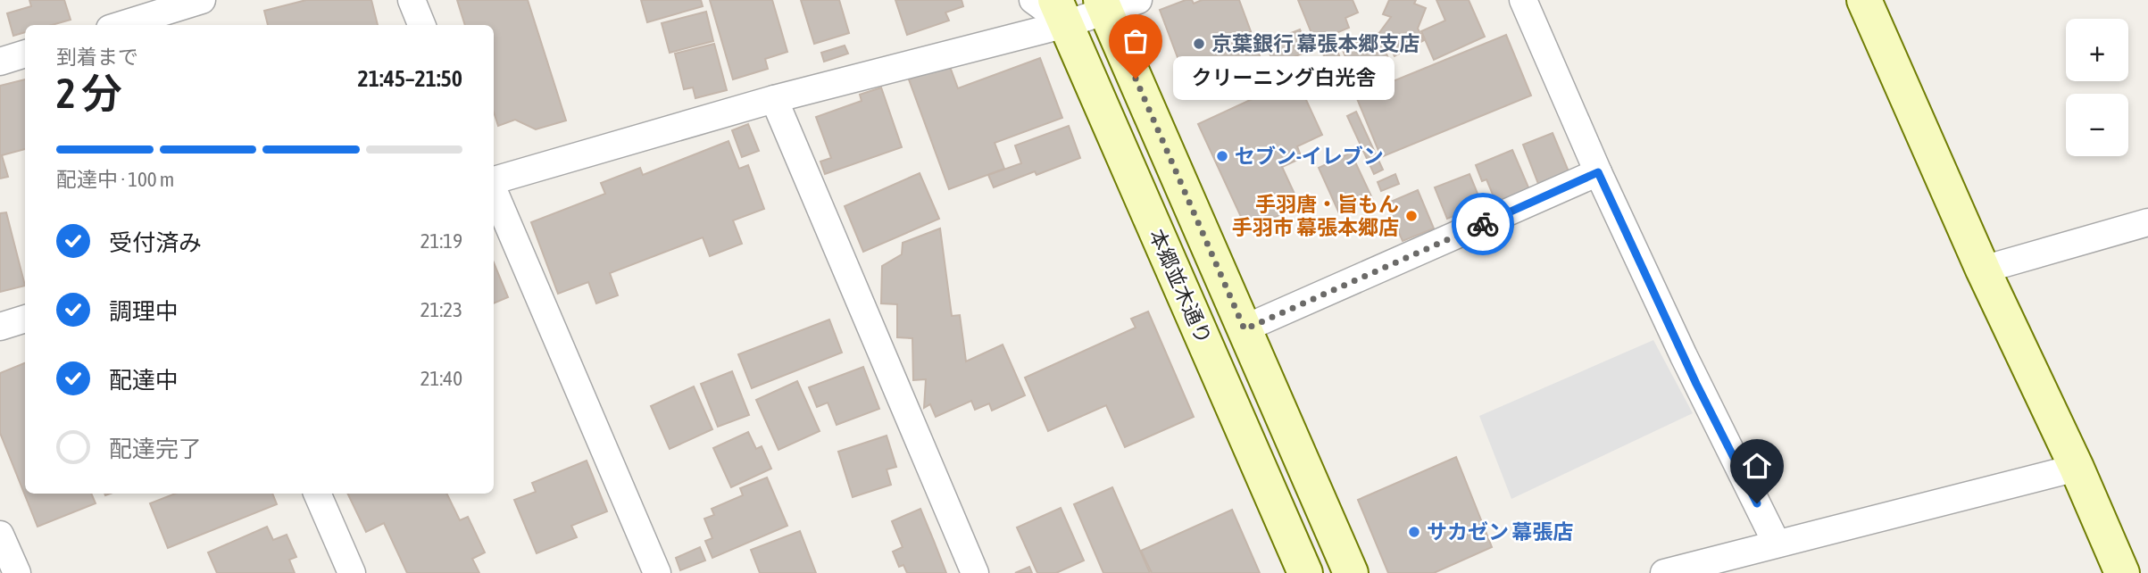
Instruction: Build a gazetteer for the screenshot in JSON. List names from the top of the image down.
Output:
{
  "streets": {
    "street": ["本郷並木通り"]
  },
  "places": [
    "京葉銀行 幕張本郷支店",
    "クリーニング白光舎",
    "セブン-イレブン",
    "手羽唐・旨もん 手羽市 幕張本郷店",
    "サカゼン 幕張店"
  ],
  "page": {
    "map_buttons": ["+", "−"],
    "heading": ["2 分", "到着まで", "21:45–21:50"],
    "bubble": "クリーニング白光舎",
    "bar": "配達中 · 100 m",
    "list": [
      ["受付済み", "21:19"],
      ["調理中", "21:23"],
      ["配達中", "21:40"],
      "配達完了"
    ]
  }
}
